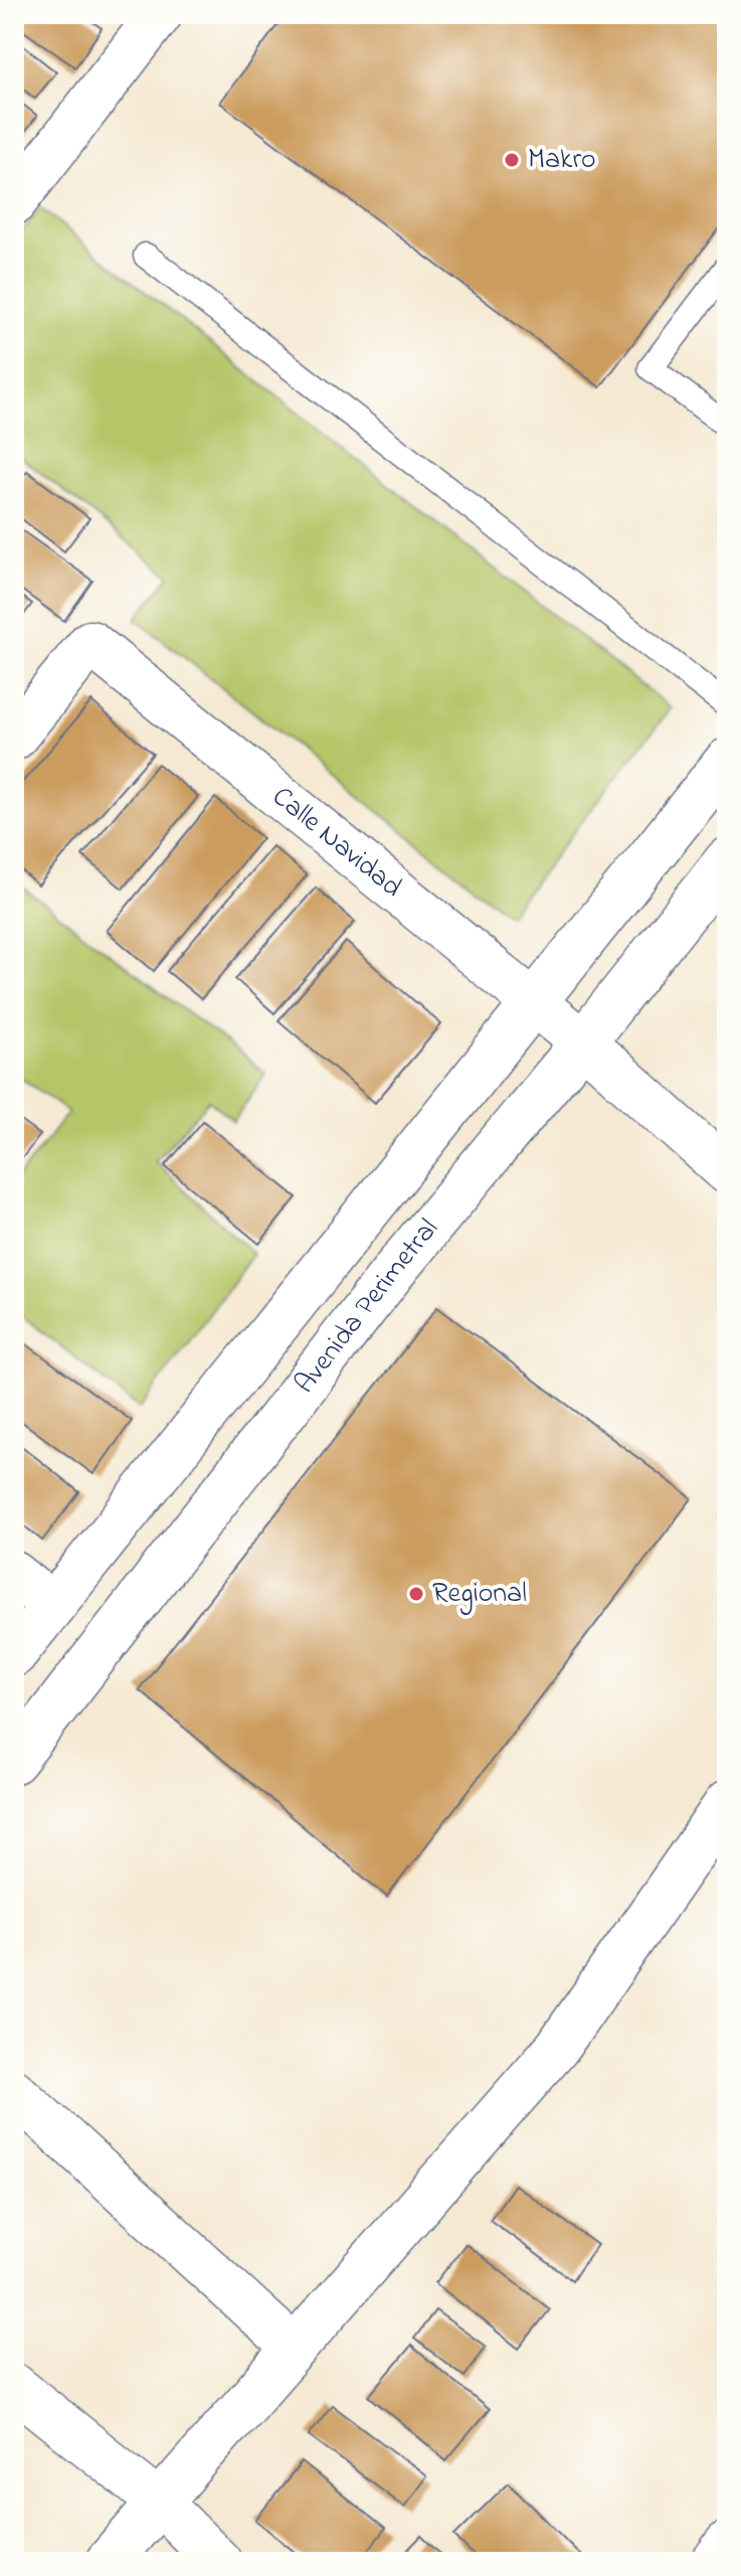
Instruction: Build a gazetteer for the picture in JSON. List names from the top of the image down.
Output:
{
  "streets": {
    "street": ["Calle Navidad", "Avenida Perimetral"]
  },
  "crossings": [
    ["Calle Navidad", "Avenida Perimetral"]
  ],
  "places": ["Makro", "Regional"]
}
